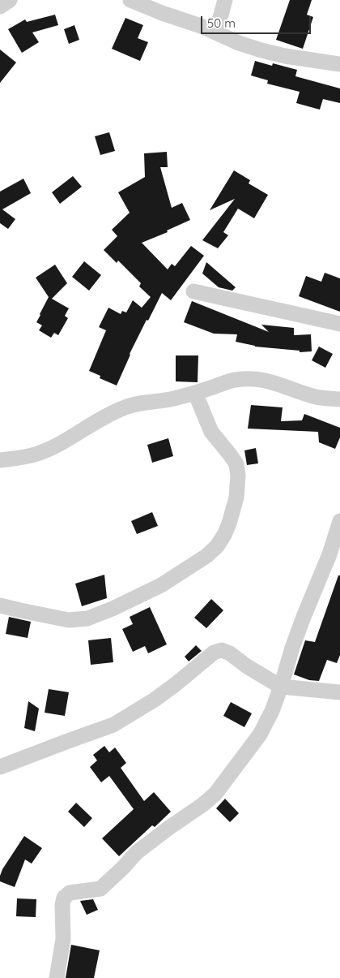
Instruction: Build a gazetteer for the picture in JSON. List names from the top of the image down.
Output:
{
  "scale_bar": "50 m"
}
